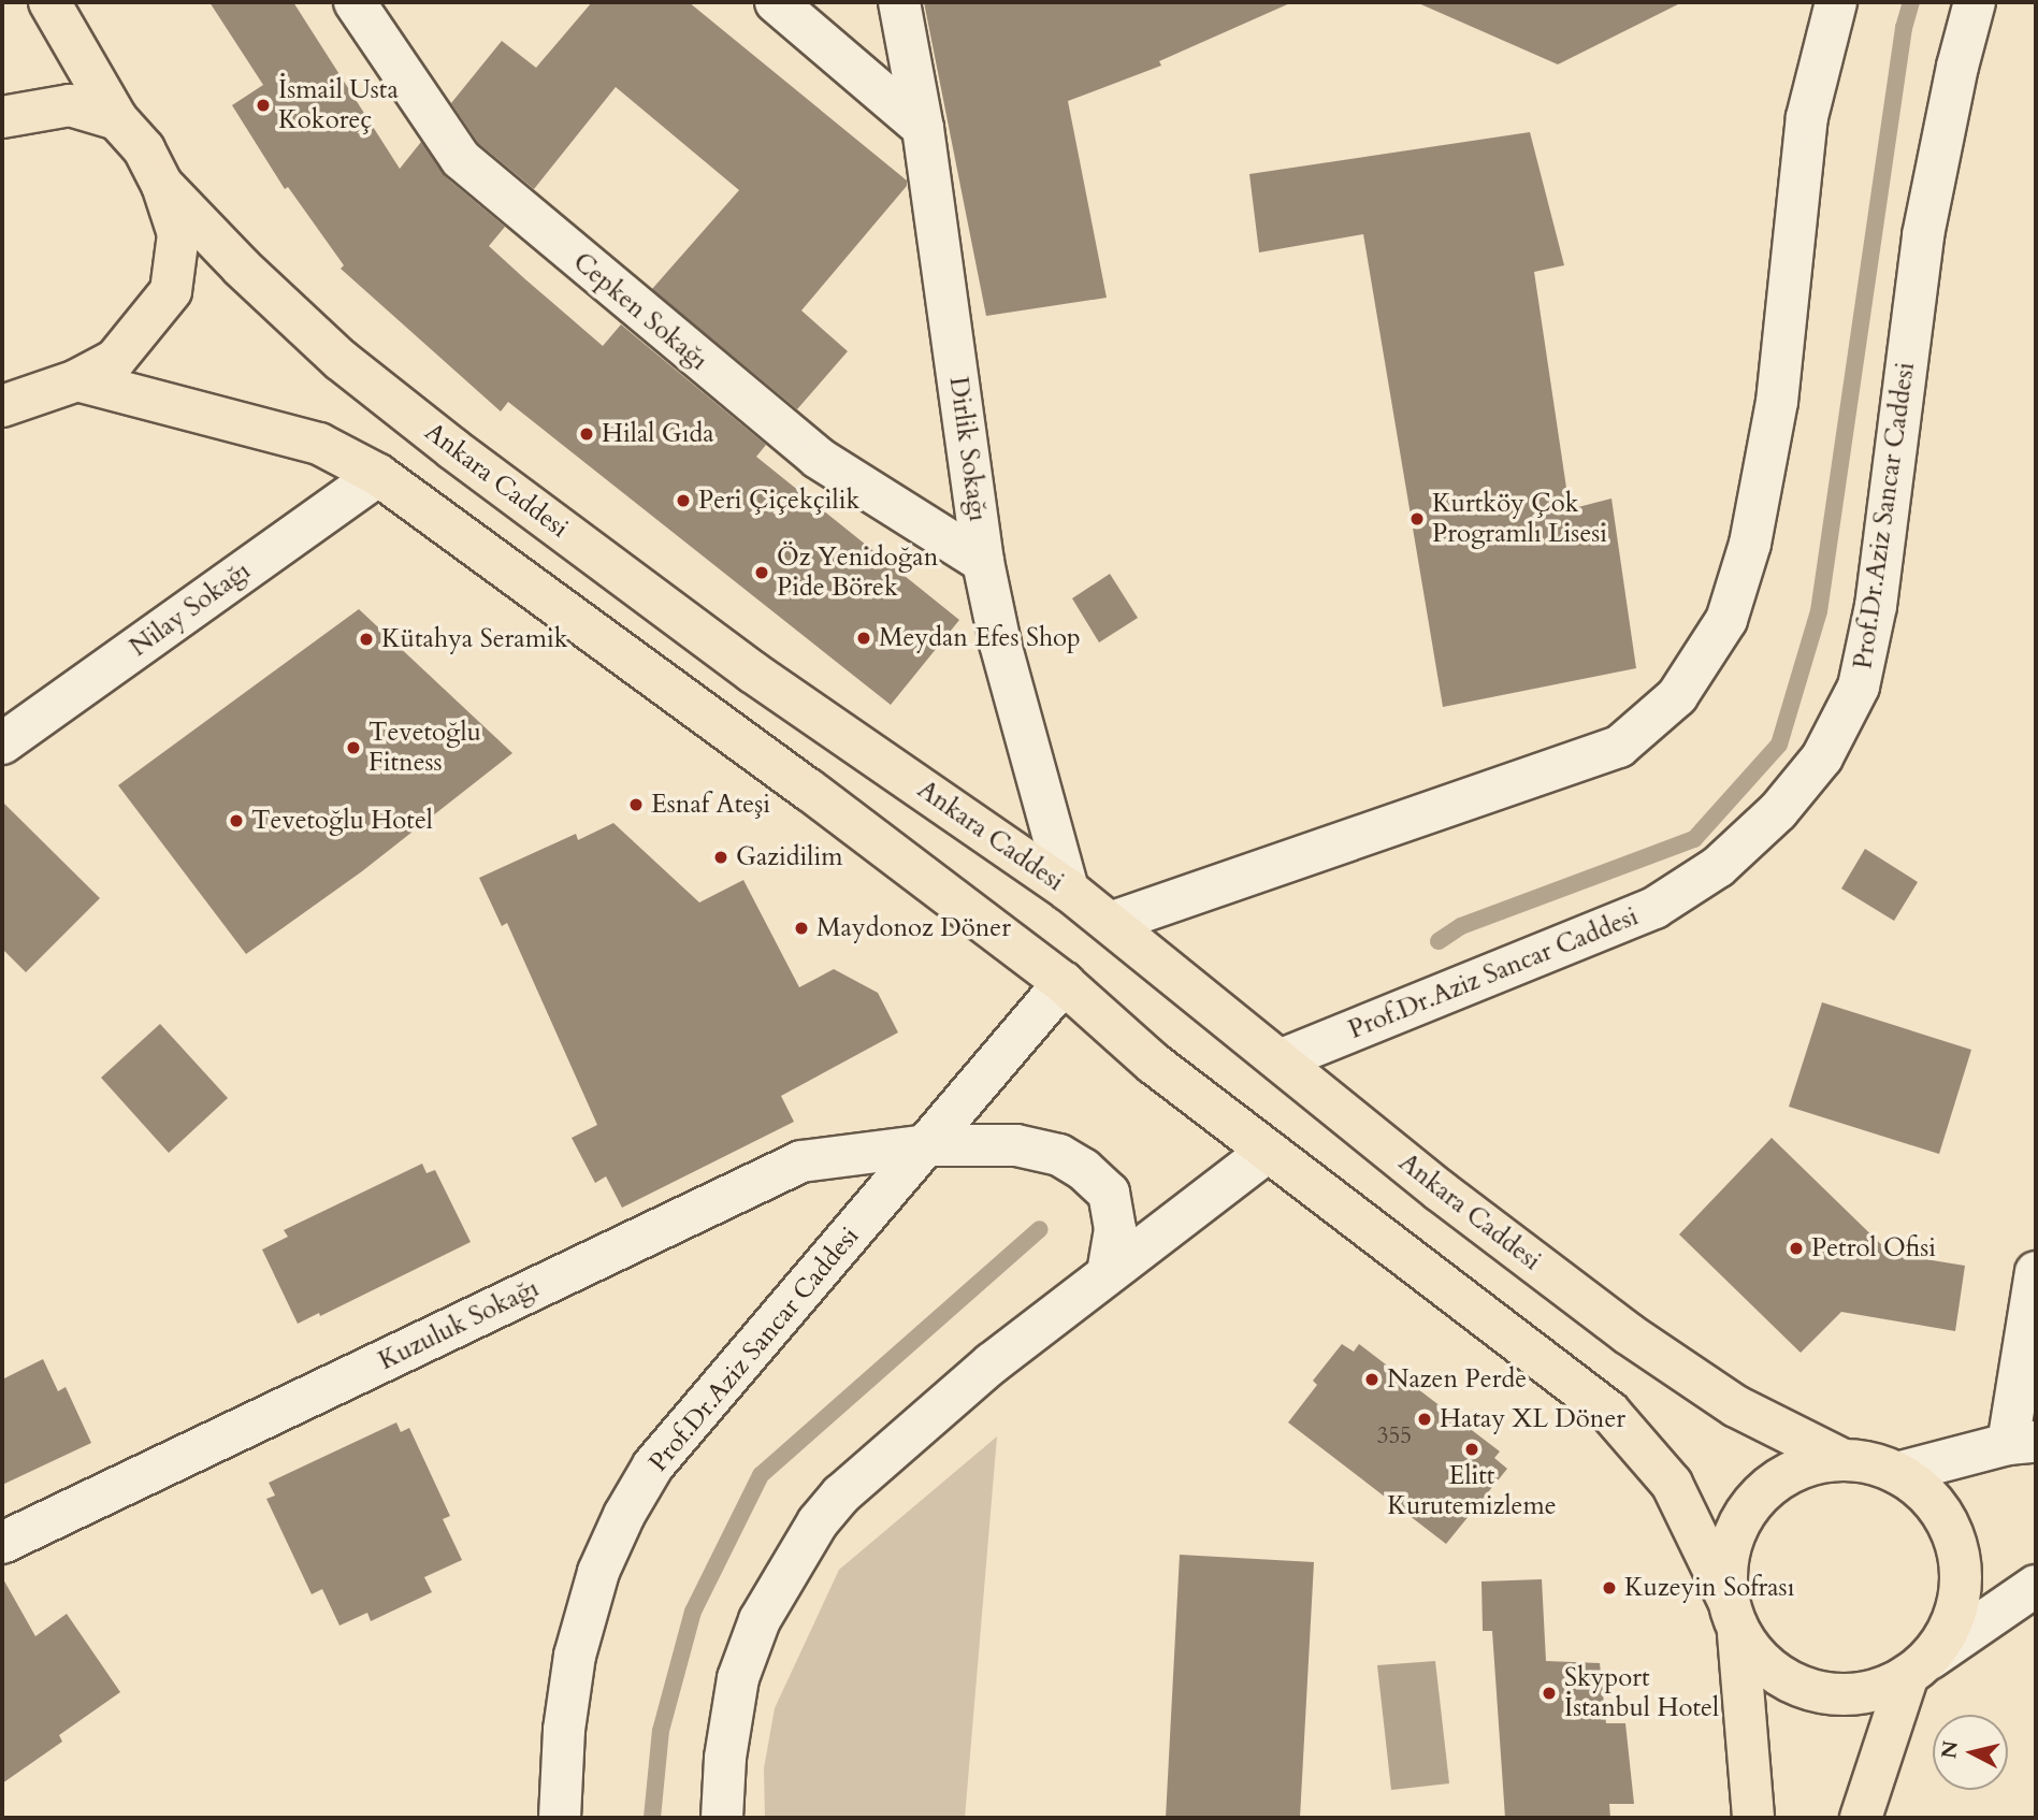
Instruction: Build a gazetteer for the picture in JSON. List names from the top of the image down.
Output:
{
  "streets": {
    "main road": ["Ankara Caddesi"],
    "street": [
      "Cepken Sokağı",
      "Dirlik Sokağı",
      "Prof.Dr.Aziz Sancar Caddesi",
      "Nilay Sokağı",
      "Kuzuluk Sokağı"
    ]
  },
  "crossings": [
    ["Cepken Sokağı", "Dirlik Sokağı"],
    ["Dirlik Sokağı", "Ankara Caddesi"],
    ["Ankara Caddesi", "Prof.Dr.Aziz Sancar Caddesi"],
    ["Prof.Dr.Aziz Sancar Caddesi", "Kuzuluk Sokağı"]
  ],
  "places": [
    "İsmail Usta Kokoreç",
    "Hilal Gıda",
    "Peri Çiçekçilik",
    "Kurtköy Çok Programlı Lisesi",
    "Öz Yenidoğan Pide Börek",
    "Meydan Efes Shop",
    "Kütahya Seramik",
    "Tevetoğlu Fitness",
    "Esnaf Ateşi",
    "Tevetoğlu Hotel",
    "Gazidilim",
    "Maydonoz Döner",
    "Petrol Ofisi",
    "Nazen Perde",
    "Hatay XL Döner",
    "Elitt Kurutemizleme",
    "Kuzeyin Sofrası",
    "Skyport İstanbul Hotel"
  ],
  "house_numbers": ["355"],
  "north": "left"
}
